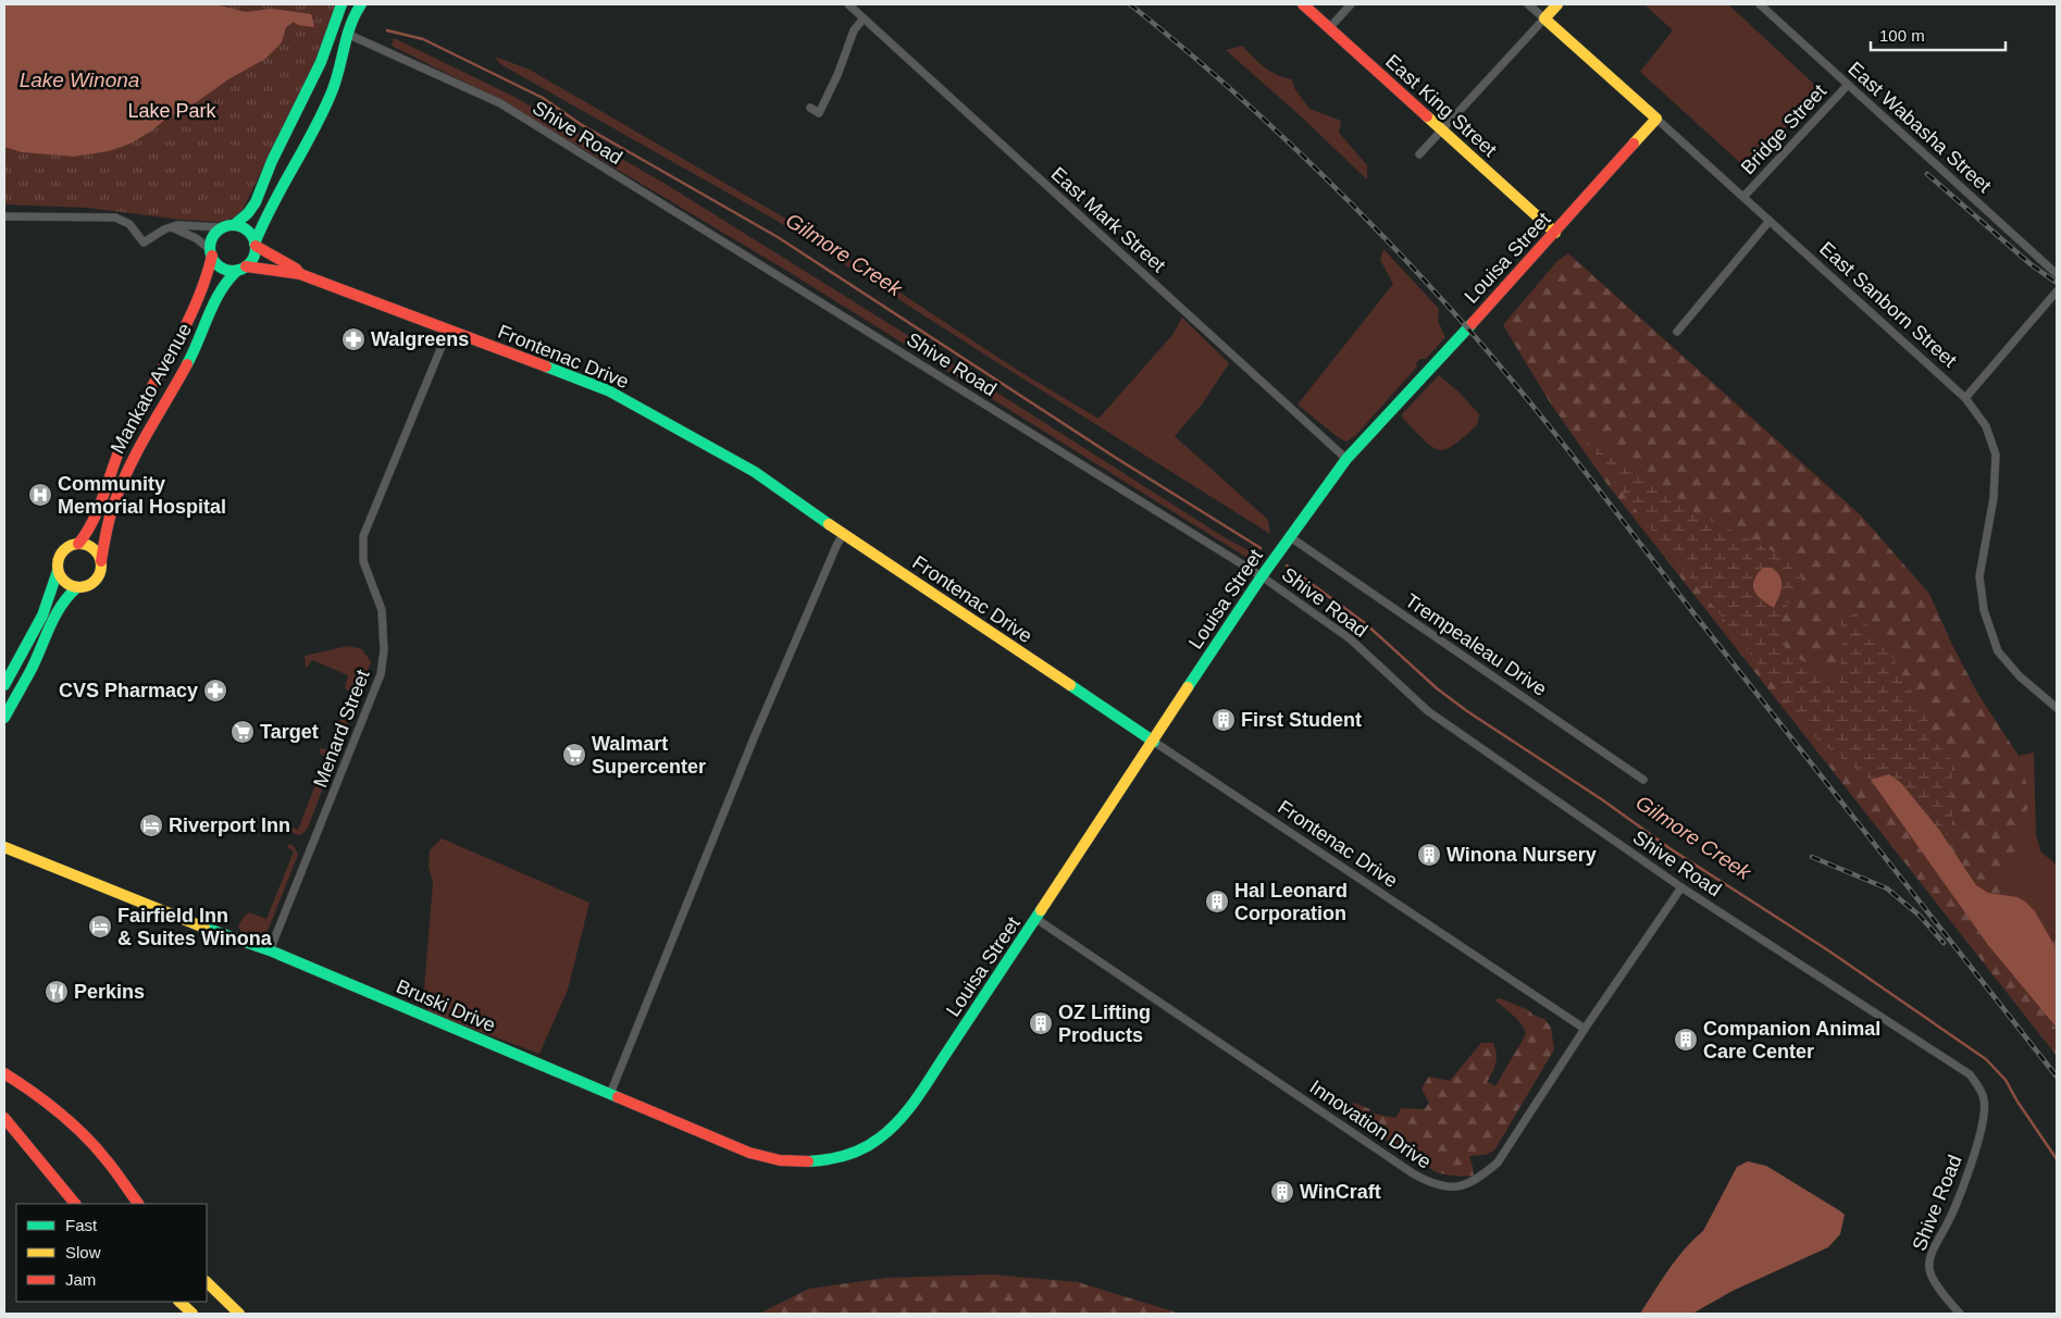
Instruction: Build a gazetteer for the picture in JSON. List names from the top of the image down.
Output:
{
  "streets": {
    "main road": [
      "East King Street",
      "Louisa Street",
      "East Sanborn Street",
      "Frontenac Drive",
      "Mankato Avenue",
      "Bruski Drive"
    ],
    "street": [
      "East Wabasha Street",
      "Bridge Street",
      "Shive Road",
      "East Mark Street",
      "Trempealeau Drive",
      "Menard Street",
      "Innovation Drive"
    ]
  },
  "crossings": [
    ["East King Street", "Louisa Street"],
    ["East Wabasha Street", "Bridge Street"],
    ["Bridge Street", "East Sanborn Street"],
    ["Shive Road", "Louisa Street"],
    ["Shive Road", "Mankato Avenue"],
    ["Shive Road", "Innovation Drive"],
    ["East Mark Street", "Louisa Street"],
    ["Louisa Street", "East Sanborn Street"],
    ["Louisa Street", "Frontenac Drive"],
    ["Louisa Street", "Trempealeau Drive"],
    ["Louisa Street", "Bruski Drive"],
    ["Louisa Street", "Innovation Drive"],
    ["Frontenac Drive", "Mankato Avenue"],
    ["Frontenac Drive", "Menard Street"],
    ["Frontenac Drive", "Innovation Drive"],
    ["Menard Street", "Bruski Drive"]
  ],
  "water": ["Lake Winona", "Gilmore Creek"],
  "parks": ["Lake Park"],
  "places": {
    "pharmacy": ["Walgreens", "CVS Pharmacy"],
    "hospital": ["Community Memorial Hospital"],
    "building": [
      "First Student",
      "Winona Nursery",
      "Hal Leonard Corporation",
      "OZ Lifting Products",
      "Companion Animal Care Center",
      "WinCraft"
    ],
    "supermarket": ["Target", "Walmart Supercenter"],
    "hotel": ["Riverport Inn", "Fairfield Inn & Suites Winona"],
    "restaurant": ["Perkins"]
  },
  "legend": ["Fast", "Slow", "Jam"],
  "scale_bar": "100 m"
}
